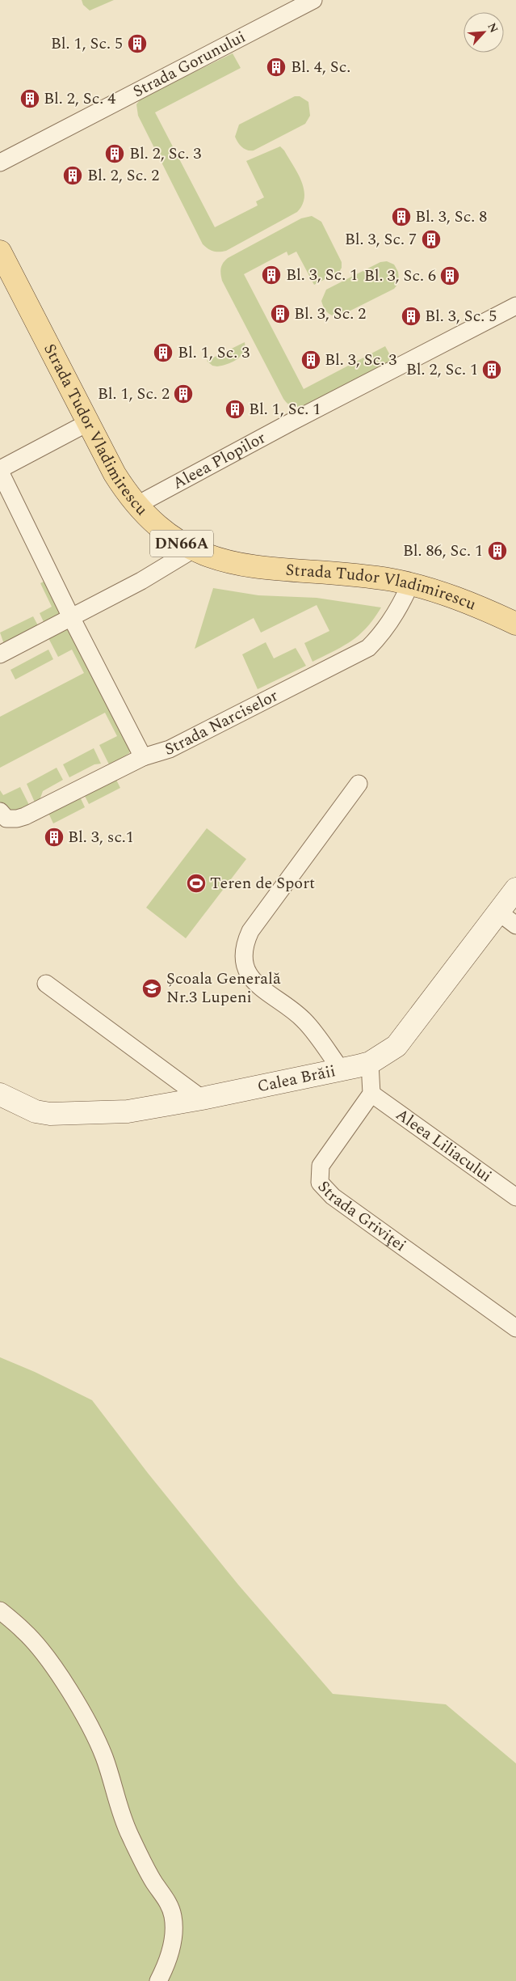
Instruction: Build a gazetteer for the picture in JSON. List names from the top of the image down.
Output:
{
  "streets": {
    "main road": ["Strada Tudor Vladimirescu", "DN66A", "Calea Brăii"],
    "street": [
      "Strada Gorunului",
      "Aleea Plopilor",
      "Strada Narciselor",
      "Aleea Liliacului",
      "Strada Griviţei"
    ]
  },
  "crossings": [
    ["Strada Tudor Vladimirescu", "Aleea Plopilor"],
    ["Strada Tudor Vladimirescu", "Strada Narciselor"],
    ["Aleea Liliacului", "Strada Griviţei"]
  ],
  "places": {
    "building": [
      "Bl. 1, Sc. 5",
      "Bl. 4, Sc.",
      "Bl. 2, Sc. 4",
      "Bl. 2, Sc. 3",
      "Bl. 2, Sc. 2",
      "Bl. 3, Sc. 8",
      "Bl. 3, Sc. 7",
      "Bl. 3, Sc. 1",
      "Bl. 3, Sc. 6",
      "Bl. 3, Sc. 2",
      "Bl. 3, Sc. 5",
      "Bl. 1, Sc. 3",
      "Bl. 3, Sc. 3",
      "Bl. 2, Sc. 1",
      "Bl. 1, Sc. 2",
      "Bl. 1, Sc. 1",
      "Bl. 86, Sc. 1",
      "Bl. 3, sc.1"
    ],
    "sports": ["Teren de Sport"],
    "school or university": ["Școala Generală Nr.3 Lupeni"]
  },
  "north": "top right"
}
